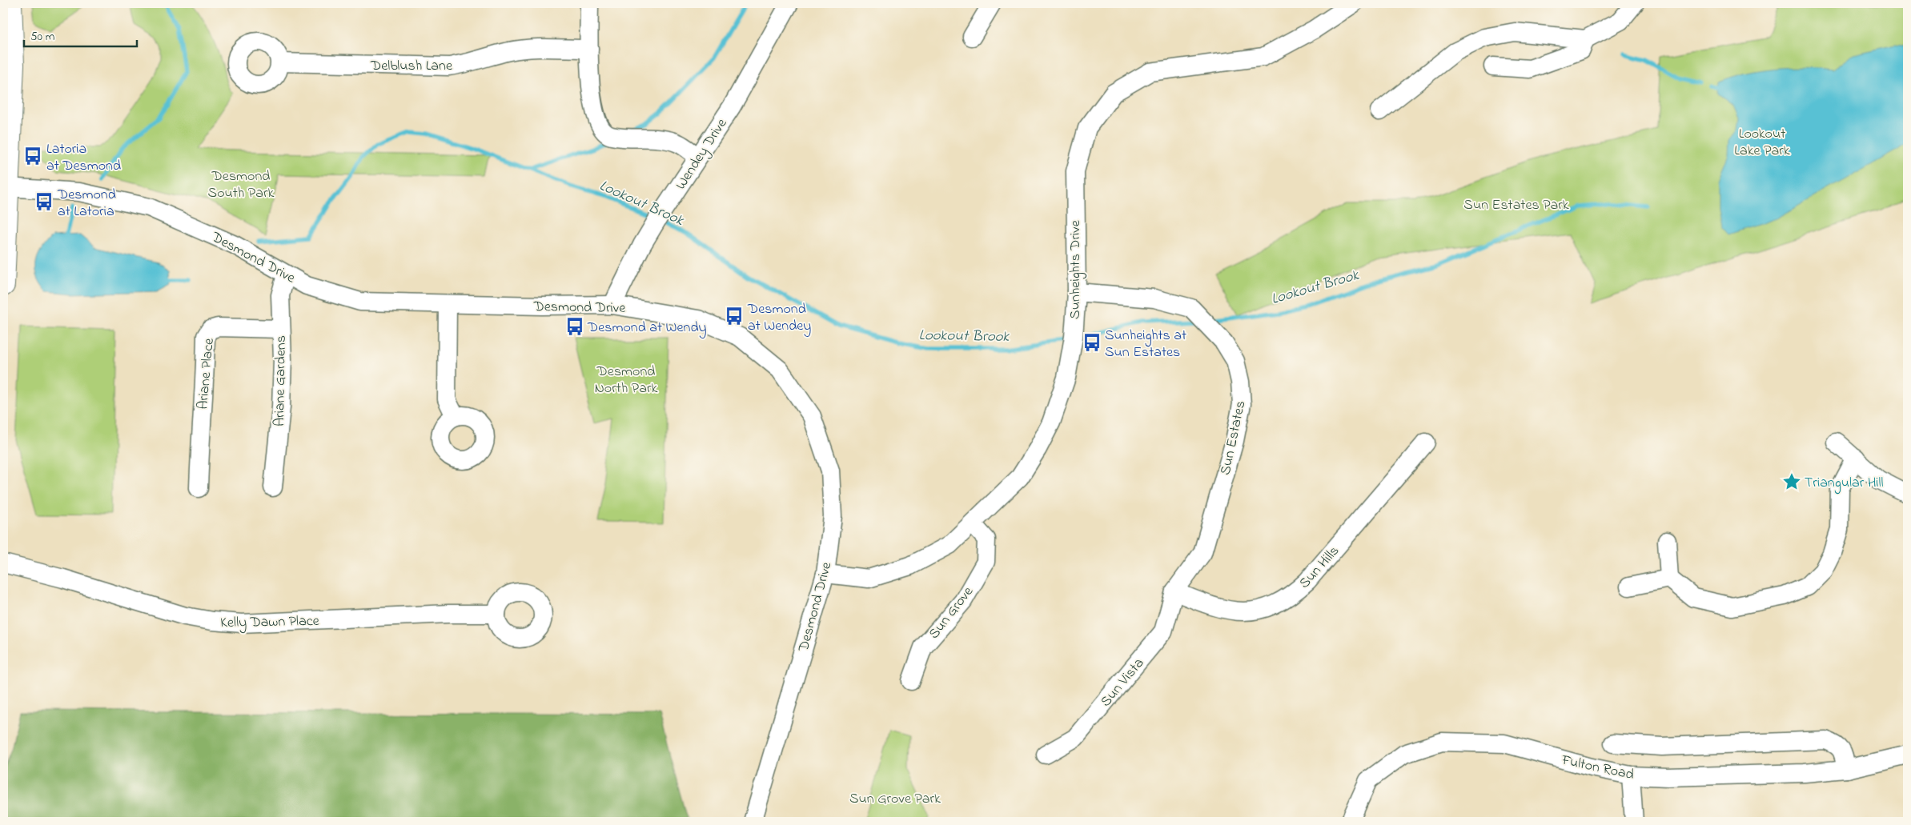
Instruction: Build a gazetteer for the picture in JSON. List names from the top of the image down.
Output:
{
  "streets": {
    "street": [
      "Delblush Lane",
      "Wendey Drive",
      "Desmond Drive",
      "Sunheights Drive",
      "Ariane Place",
      "Ariane Gardens",
      "Sun Estates",
      "Sun Hills",
      "Sun Grove",
      "Kelly Dawn Place",
      "Sun Vista",
      "Fulton Road"
    ]
  },
  "crossings": [
    ["Wendey Drive", "Desmond Drive"],
    ["Desmond Drive", "Sunheights Drive"],
    ["Desmond Drive", "Ariane Gardens"],
    ["Sunheights Drive", "Sun Estates"],
    ["Sunheights Drive", "Sun Grove"],
    ["Ariane Place", "Ariane Gardens"],
    ["Sun Estates", "Sun Hills"],
    ["Sun Estates", "Sun Vista"],
    ["Sun Hills", "Sun Vista"]
  ],
  "water": ["Lookout Brook"],
  "parks": [
    "Lookout Lake Park",
    "Desmond South Park",
    "Sun Estates Park",
    "Desmond North Park",
    "Sun Grove Park"
  ],
  "places": {
    "bus stop": [
      "Latoria at Desmond",
      "Desmond at Latoria",
      "Desmond at Wendey",
      "Desmond at Wendy",
      "Sunheights at Sun Estates"
    ],
    "place": ["Triangular Hill"]
  },
  "scale_bar": "50 m"
}
